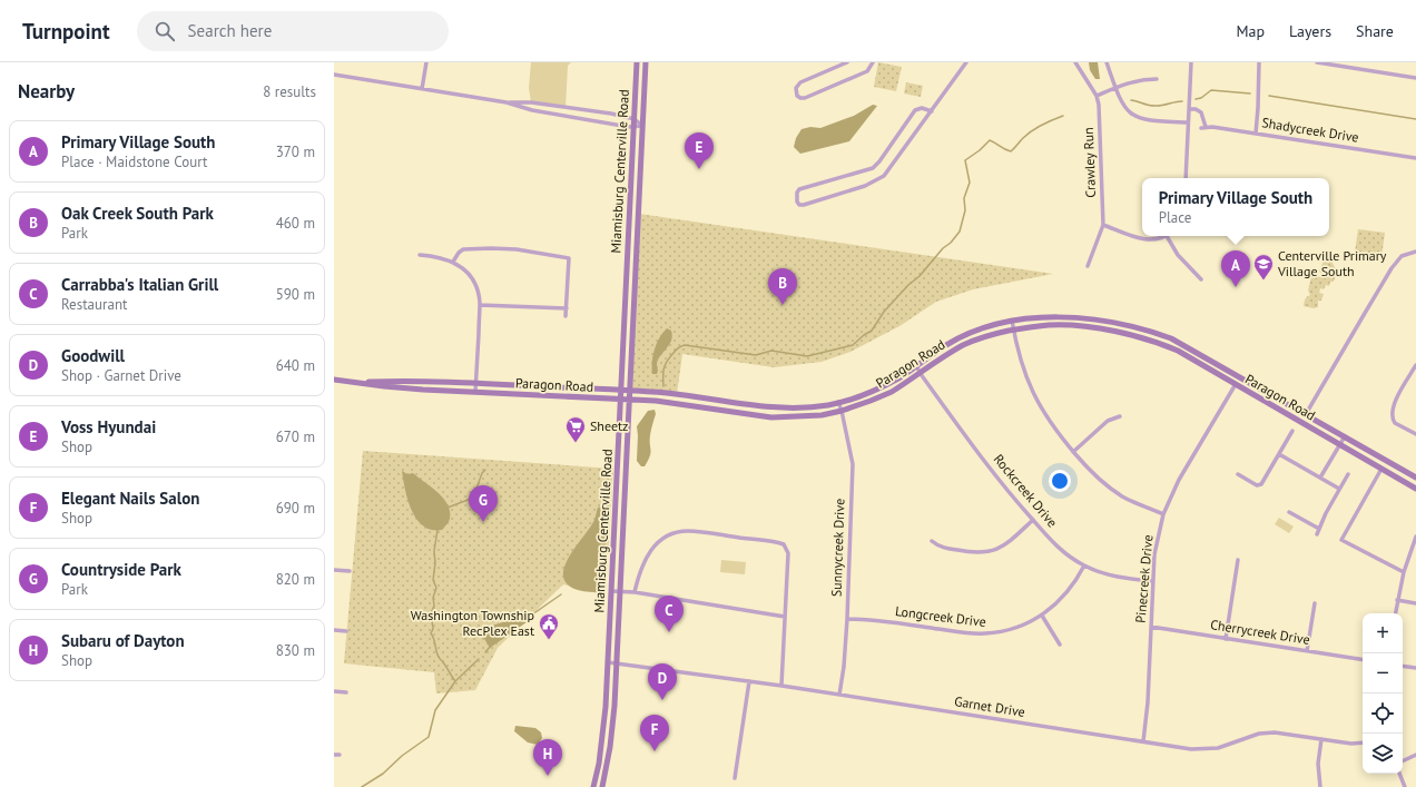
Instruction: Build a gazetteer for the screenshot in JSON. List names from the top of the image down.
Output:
{
  "streets": {
    "street": [
      "Shadycreek Drive",
      "Crawley Run",
      "Miamisburg Centerville Road",
      "Paragon Road",
      "Rockcreek Drive",
      "Sunnycreek Drive",
      "Pinecreek Drive",
      "Longcreek Drive",
      "Cherrycreek Drive",
      "Garnet Drive"
    ]
  },
  "crossings": [
    ["Miamisburg Centerville Road", "Paragon Road"],
    ["Miamisburg Centerville Road", "Garnet Drive"],
    ["Paragon Road", "Rockcreek Drive"],
    ["Paragon Road", "Sunnycreek Drive"],
    ["Paragon Road", "Pinecreek Drive"],
    ["Rockcreek Drive", "Pinecreek Drive"],
    ["Rockcreek Drive", "Longcreek Drive"],
    ["Sunnycreek Drive", "Longcreek Drive"],
    ["Sunnycreek Drive", "Garnet Drive"],
    ["Pinecreek Drive", "Cherrycreek Drive"],
    ["Pinecreek Drive", "Garnet Drive"]
  ],
  "places": {
    "school or university": ["Centerville Primary Village South"],
    "supermarket": ["Sheetz"],
    "public building": ["Washington Township RecPlex East"]
  },
  "page": {
    "header": "Turnpoint",
    "search": "Search here",
    "nav": ["Map", "Layers", "Share"],
    "heading": ["Nearby", "8 results"],
    "list": [
      {
        "mark": "A",
        "name": "Primary Village South",
        "note": "Place · Maidstone Court",
        "value": "370 m"
      },
      {
        "mark": "B",
        "name": "Oak Creek South Park",
        "note": "Park",
        "value": "460 m"
      },
      {
        "mark": "C",
        "name": "Carrabba's Italian Grill",
        "note": "Restaurant",
        "value": "590 m"
      },
      {
        "mark": "D",
        "name": "Goodwill",
        "note": "Shop · Garnet Drive",
        "value": "640 m"
      },
      {
        "mark": "E",
        "name": "Voss Hyundai",
        "note": "Shop",
        "value": "670 m"
      },
      {
        "mark": "F",
        "name": "Elegant Nails Salon",
        "note": "Shop",
        "value": "690 m"
      },
      {
        "mark": "G",
        "name": "Countryside Park",
        "note": "Park",
        "value": "820 m"
      },
      {
        "mark": "H",
        "name": "Subaru of Dayton",
        "note": "Shop",
        "value": "830 m"
      }
    ],
    "pins": [
      "E",
      "A",
      "B",
      "G",
      "C",
      "D",
      "F",
      "H"
    ],
    "popup": ["Primary Village South", "Place"],
    "map_buttons": ["+", "−"]
  }
}
